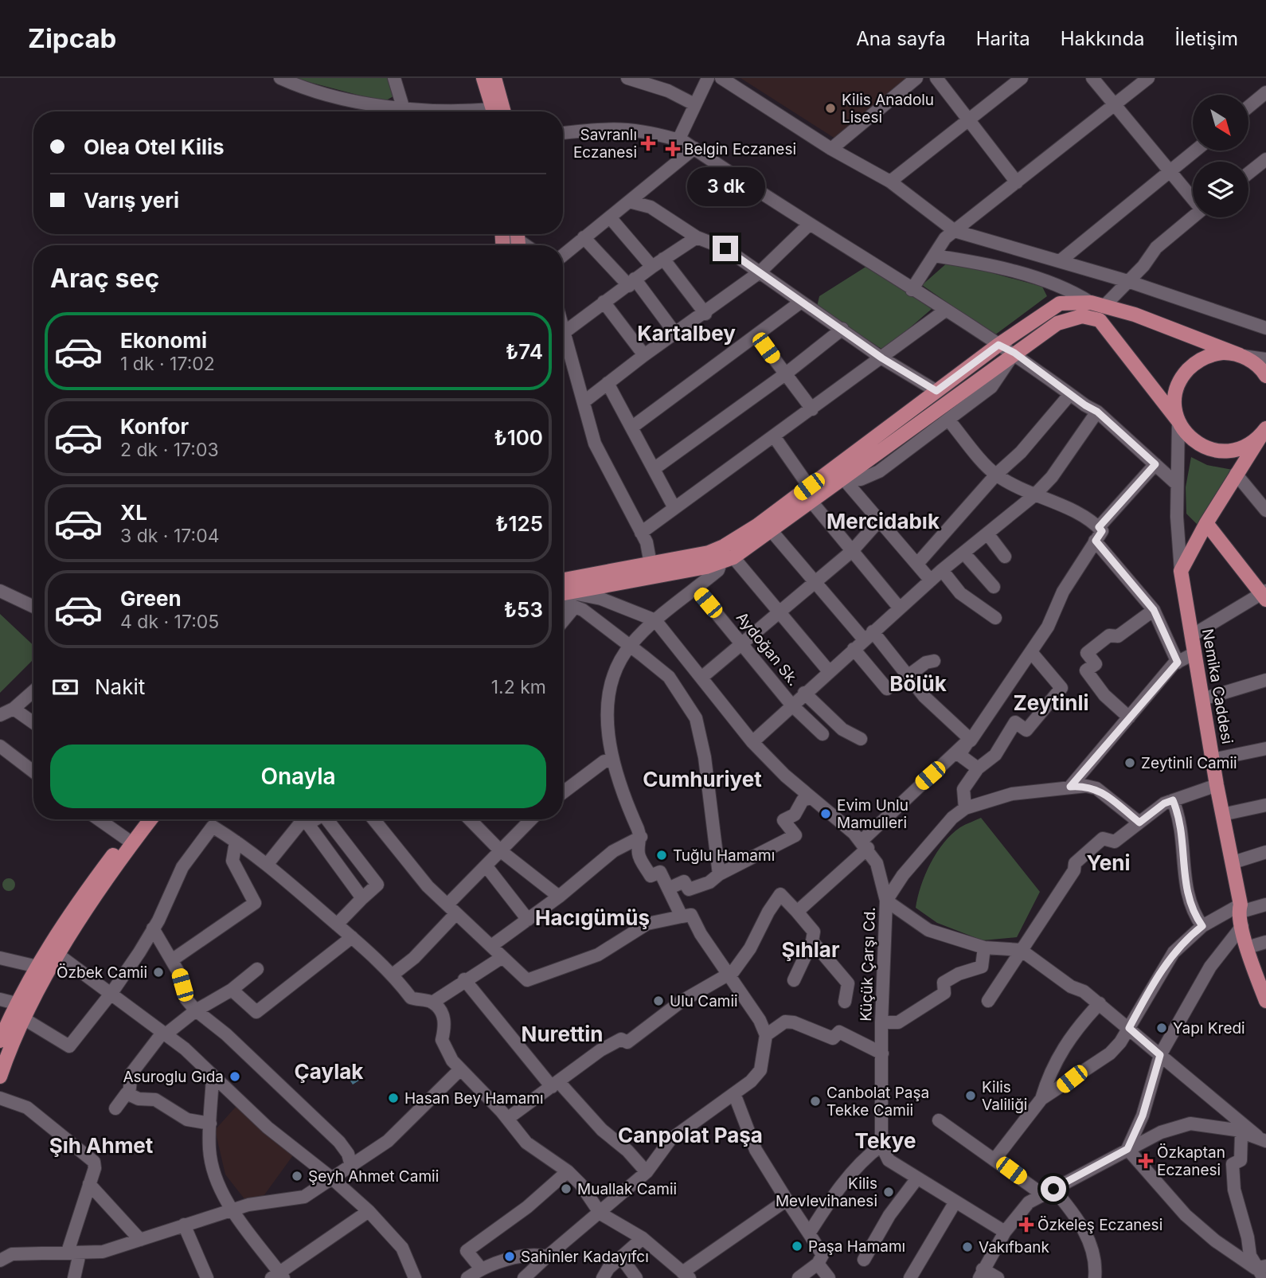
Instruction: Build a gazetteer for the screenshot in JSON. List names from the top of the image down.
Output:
{
  "streets": {
    "main road": ["Nemika Caddesi"],
    "street": ["Aydoğan Sk.", "Küçük Çarşı Cd."]
  },
  "districts": [
    "Kartalbey",
    "Mercidabık",
    "Bölük",
    "Zeytinli",
    "Cumhuriyet",
    "Yeni",
    "Hacıgümüş",
    "Şıhlar",
    "Nurettin",
    "Çaylak",
    "Canpolat Paşa",
    "Tekye",
    "Şıh Ahmet"
  ],
  "places": {
    "other": [
      "Kilis Anadolu Lisesi",
      "Zeytinli Camii",
      "Evim Unlu Mamulleri",
      "Tuğlu Hamamı",
      "Özbek Camii",
      "Ulu Camii",
      "Yapı Kredi",
      "Asuroglu Gıda",
      "Kilis Valiliği",
      "Hasan Bey Hamamı",
      "Canbolat Paşa Tekke Camii",
      "Şeyh Ahmet Camii",
      "Muallak Camii",
      "Kilis Mevlevihanesi",
      "Paşa Hamamı",
      "Vakıfbank",
      "Sahinler Kadayıfcı"
    ],
    "health": [
      "Savranlı Eczanesi",
      "Belgin Eczanesi",
      "Özkaptan Eczanesi",
      "Özkeleş Eczanesi"
    ]
  },
  "north": "bottom right",
  "page": {
    "header": "Zipcab",
    "nav": [
      "Ana sayfa",
      "Harita",
      "Hakkında",
      "İletişim"
    ],
    "banner": ["Olea Otel Kilis", "Varış yeri"],
    "bubble": "3 dk",
    "heading": "Araç seç",
    "list": [
      {
        "name": "Ekonomi",
        "note": "1 dk · 17:02",
        "value": "₺74"
      },
      {
        "name": "Konfor",
        "note": "2 dk · 17:03",
        "value": "₺100"
      },
      {
        "name": "XL",
        "note": "3 dk · 17:04",
        "value": "₺125"
      },
      {
        "name": "Green",
        "note": "4 dk · 17:05",
        "value": "₺53"
      }
    ],
    "pay": ["Nakit", "1.2 km"],
    "buttons": "Onayla"
  }
}
